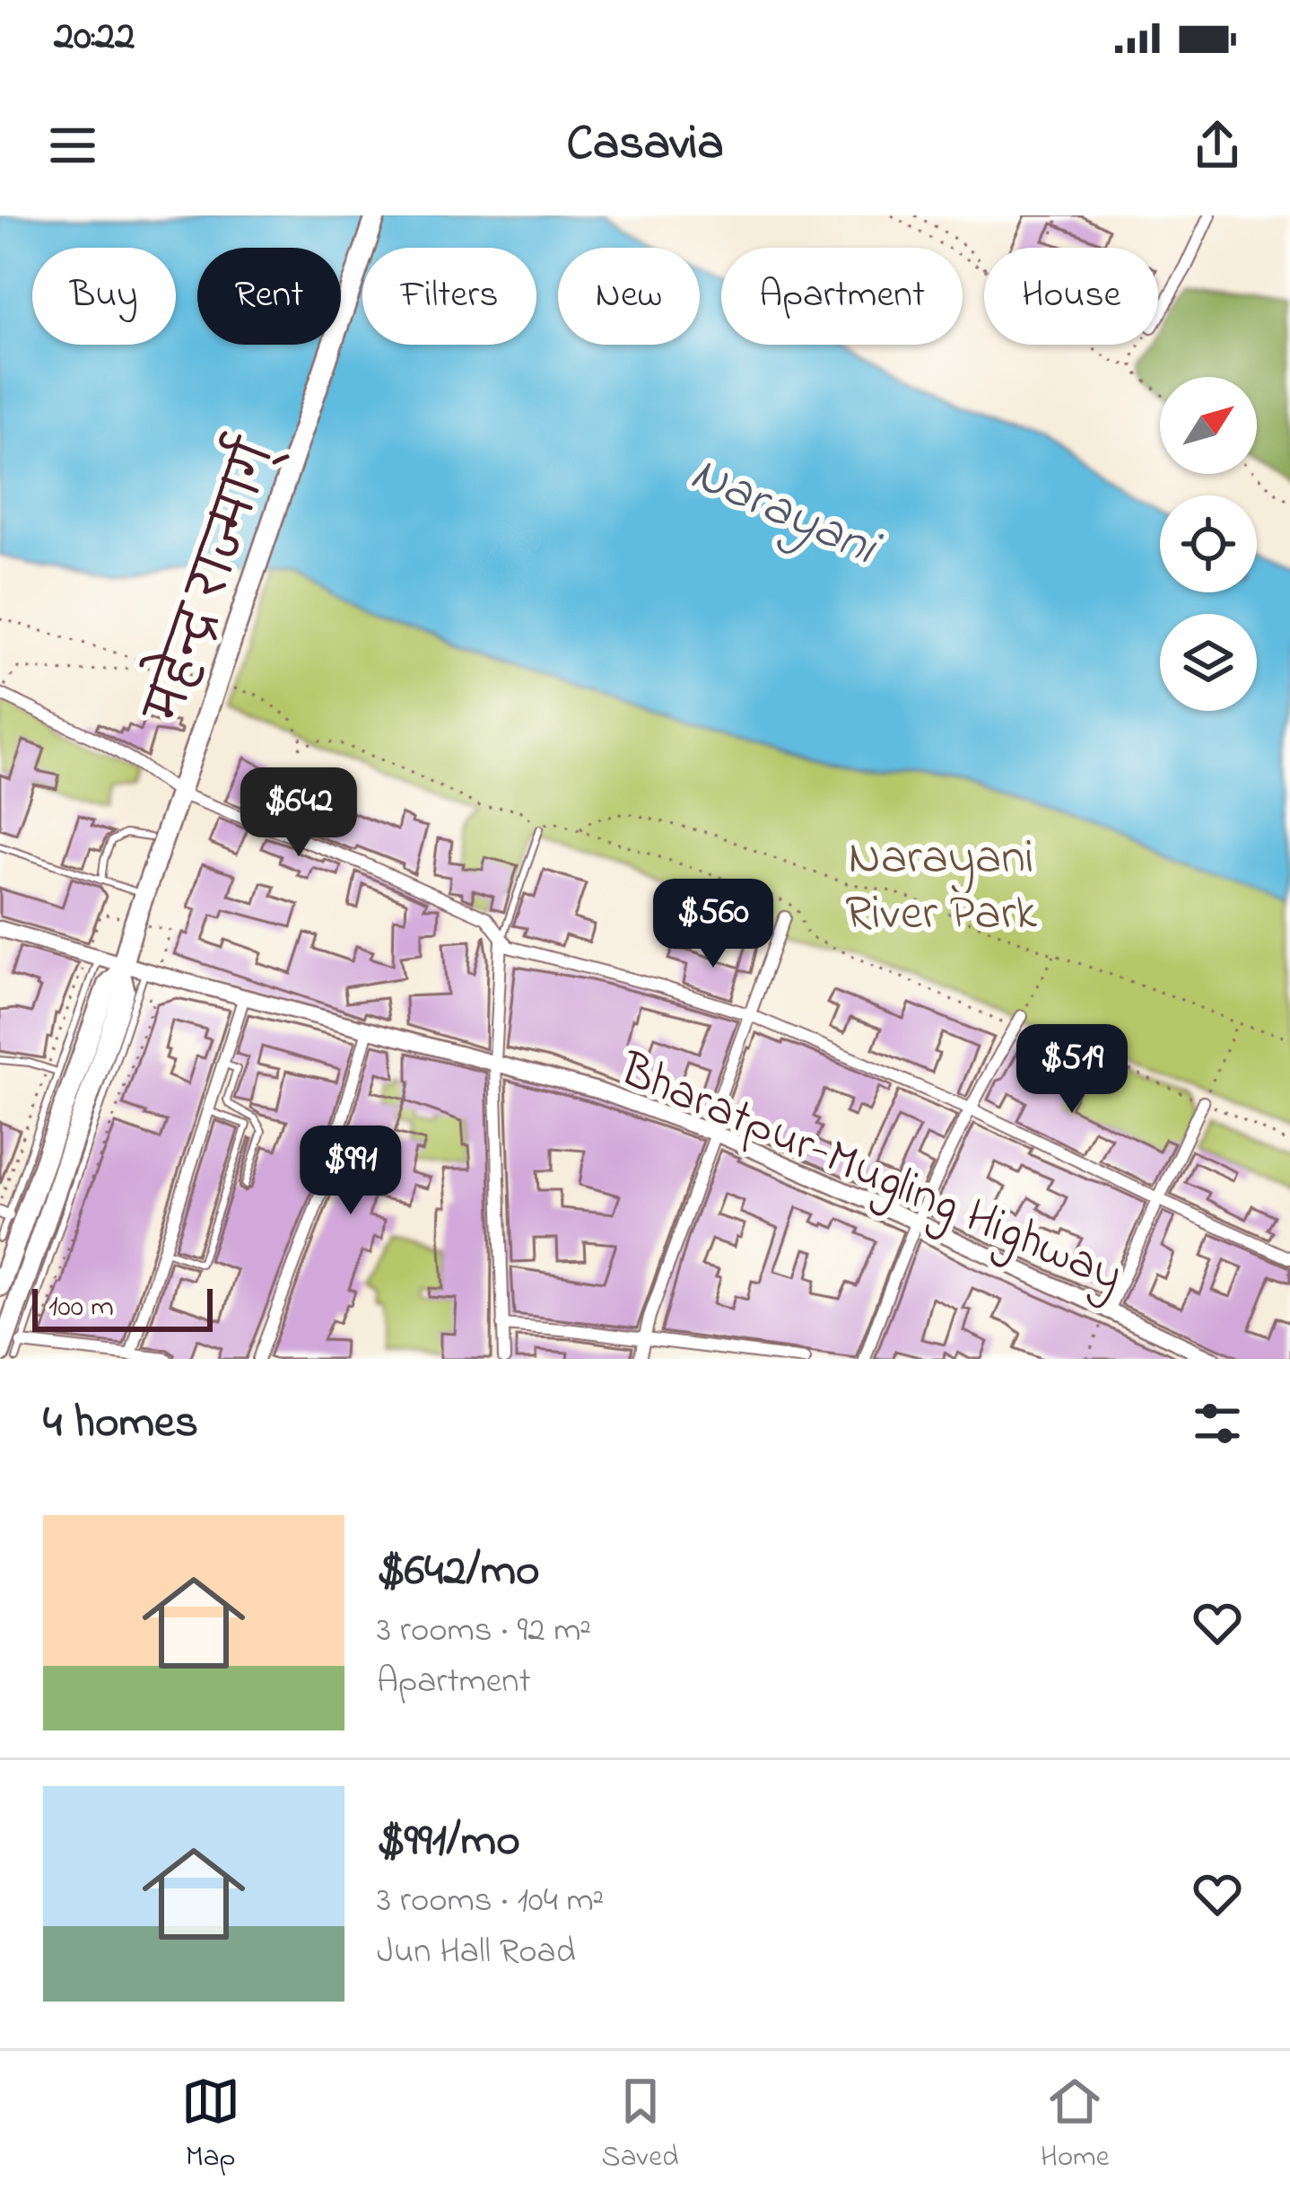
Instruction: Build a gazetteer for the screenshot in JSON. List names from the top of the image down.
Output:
{
  "streets": {
    "highway": ["महेन्द्र राज्मार्ग्"],
    "main road": ["Bharatpur-Mugling Highway"]
  },
  "crossings": [
    ["महेन्द्र राज्मार्ग्", "Bharatpur-Mugling Highway"]
  ],
  "water": ["Narayani"],
  "parks": ["Narayani River Park"],
  "scale_bar": "100 m",
  "north": "top right",
  "page": {
    "status": "20:22",
    "header": "Casavia",
    "chip": [
      "Buy",
      "Rent",
      "Filters",
      "New",
      "Apartment",
      "House"
    ],
    "price": [
      "$642",
      "$560",
      "$519",
      "$991"
    ],
    "scale": "100 m",
    "heading": "4 homes",
    "list": [
      {
        "name": "$642/mo",
        "note": "3 rooms · 92 m² · Apartment"
      },
      {
        "name": "$991/mo",
        "note": "3 rooms · 104 m² · Jun Hall Road"
      }
    ],
    "tabs": ["Map", "Saved", "Home"]
  }
}
